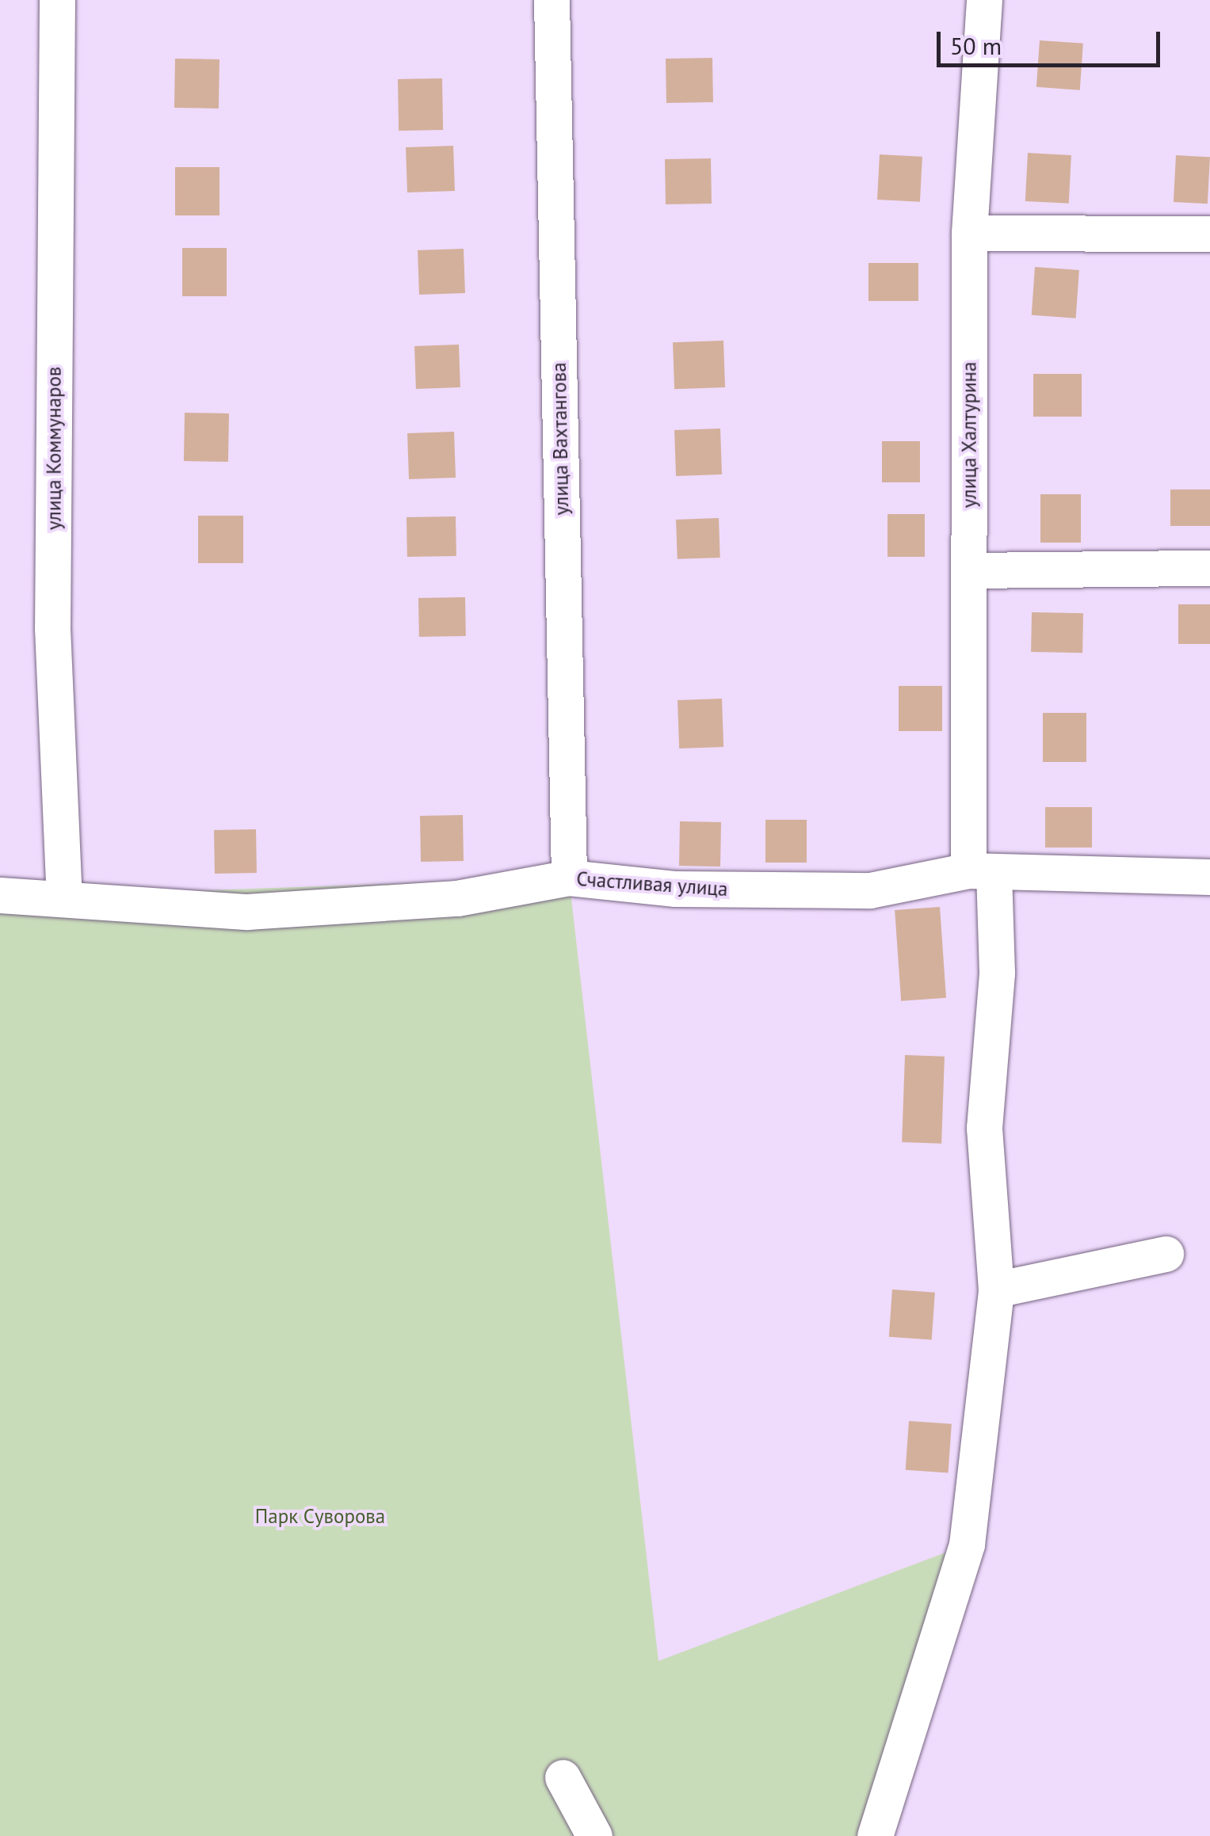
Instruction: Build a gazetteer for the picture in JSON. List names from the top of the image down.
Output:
{
  "streets": {
    "street": [
      "улица Халтурина",
      "улица Вахтангова",
      "улица Коммунаров",
      "Счастливая улица"
    ]
  },
  "crossings": [
    ["улица Халтурина", "Счастливая улица"],
    ["улица Вахтангова", "Счастливая улица"],
    ["улица Коммунаров", "Счастливая улица"]
  ],
  "parks": ["Парк Суворова"],
  "scale_bar": "50 m"
}
